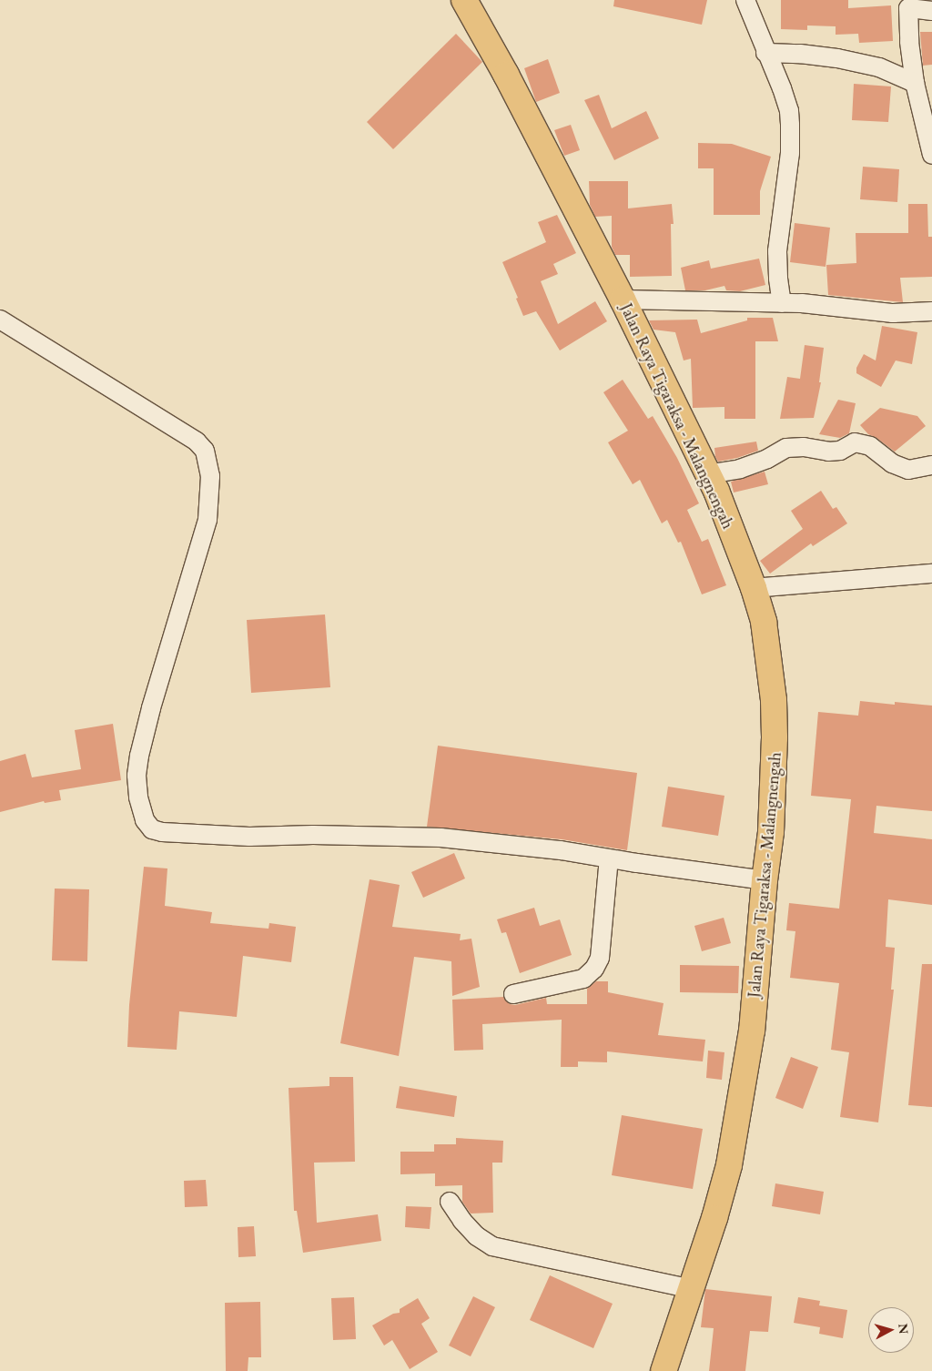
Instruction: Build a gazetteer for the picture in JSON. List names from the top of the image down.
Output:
{
  "streets": {
    "main road": ["Jalan Raya Tigaraksa - Malangnengah"]
  },
  "north": "right"
}
